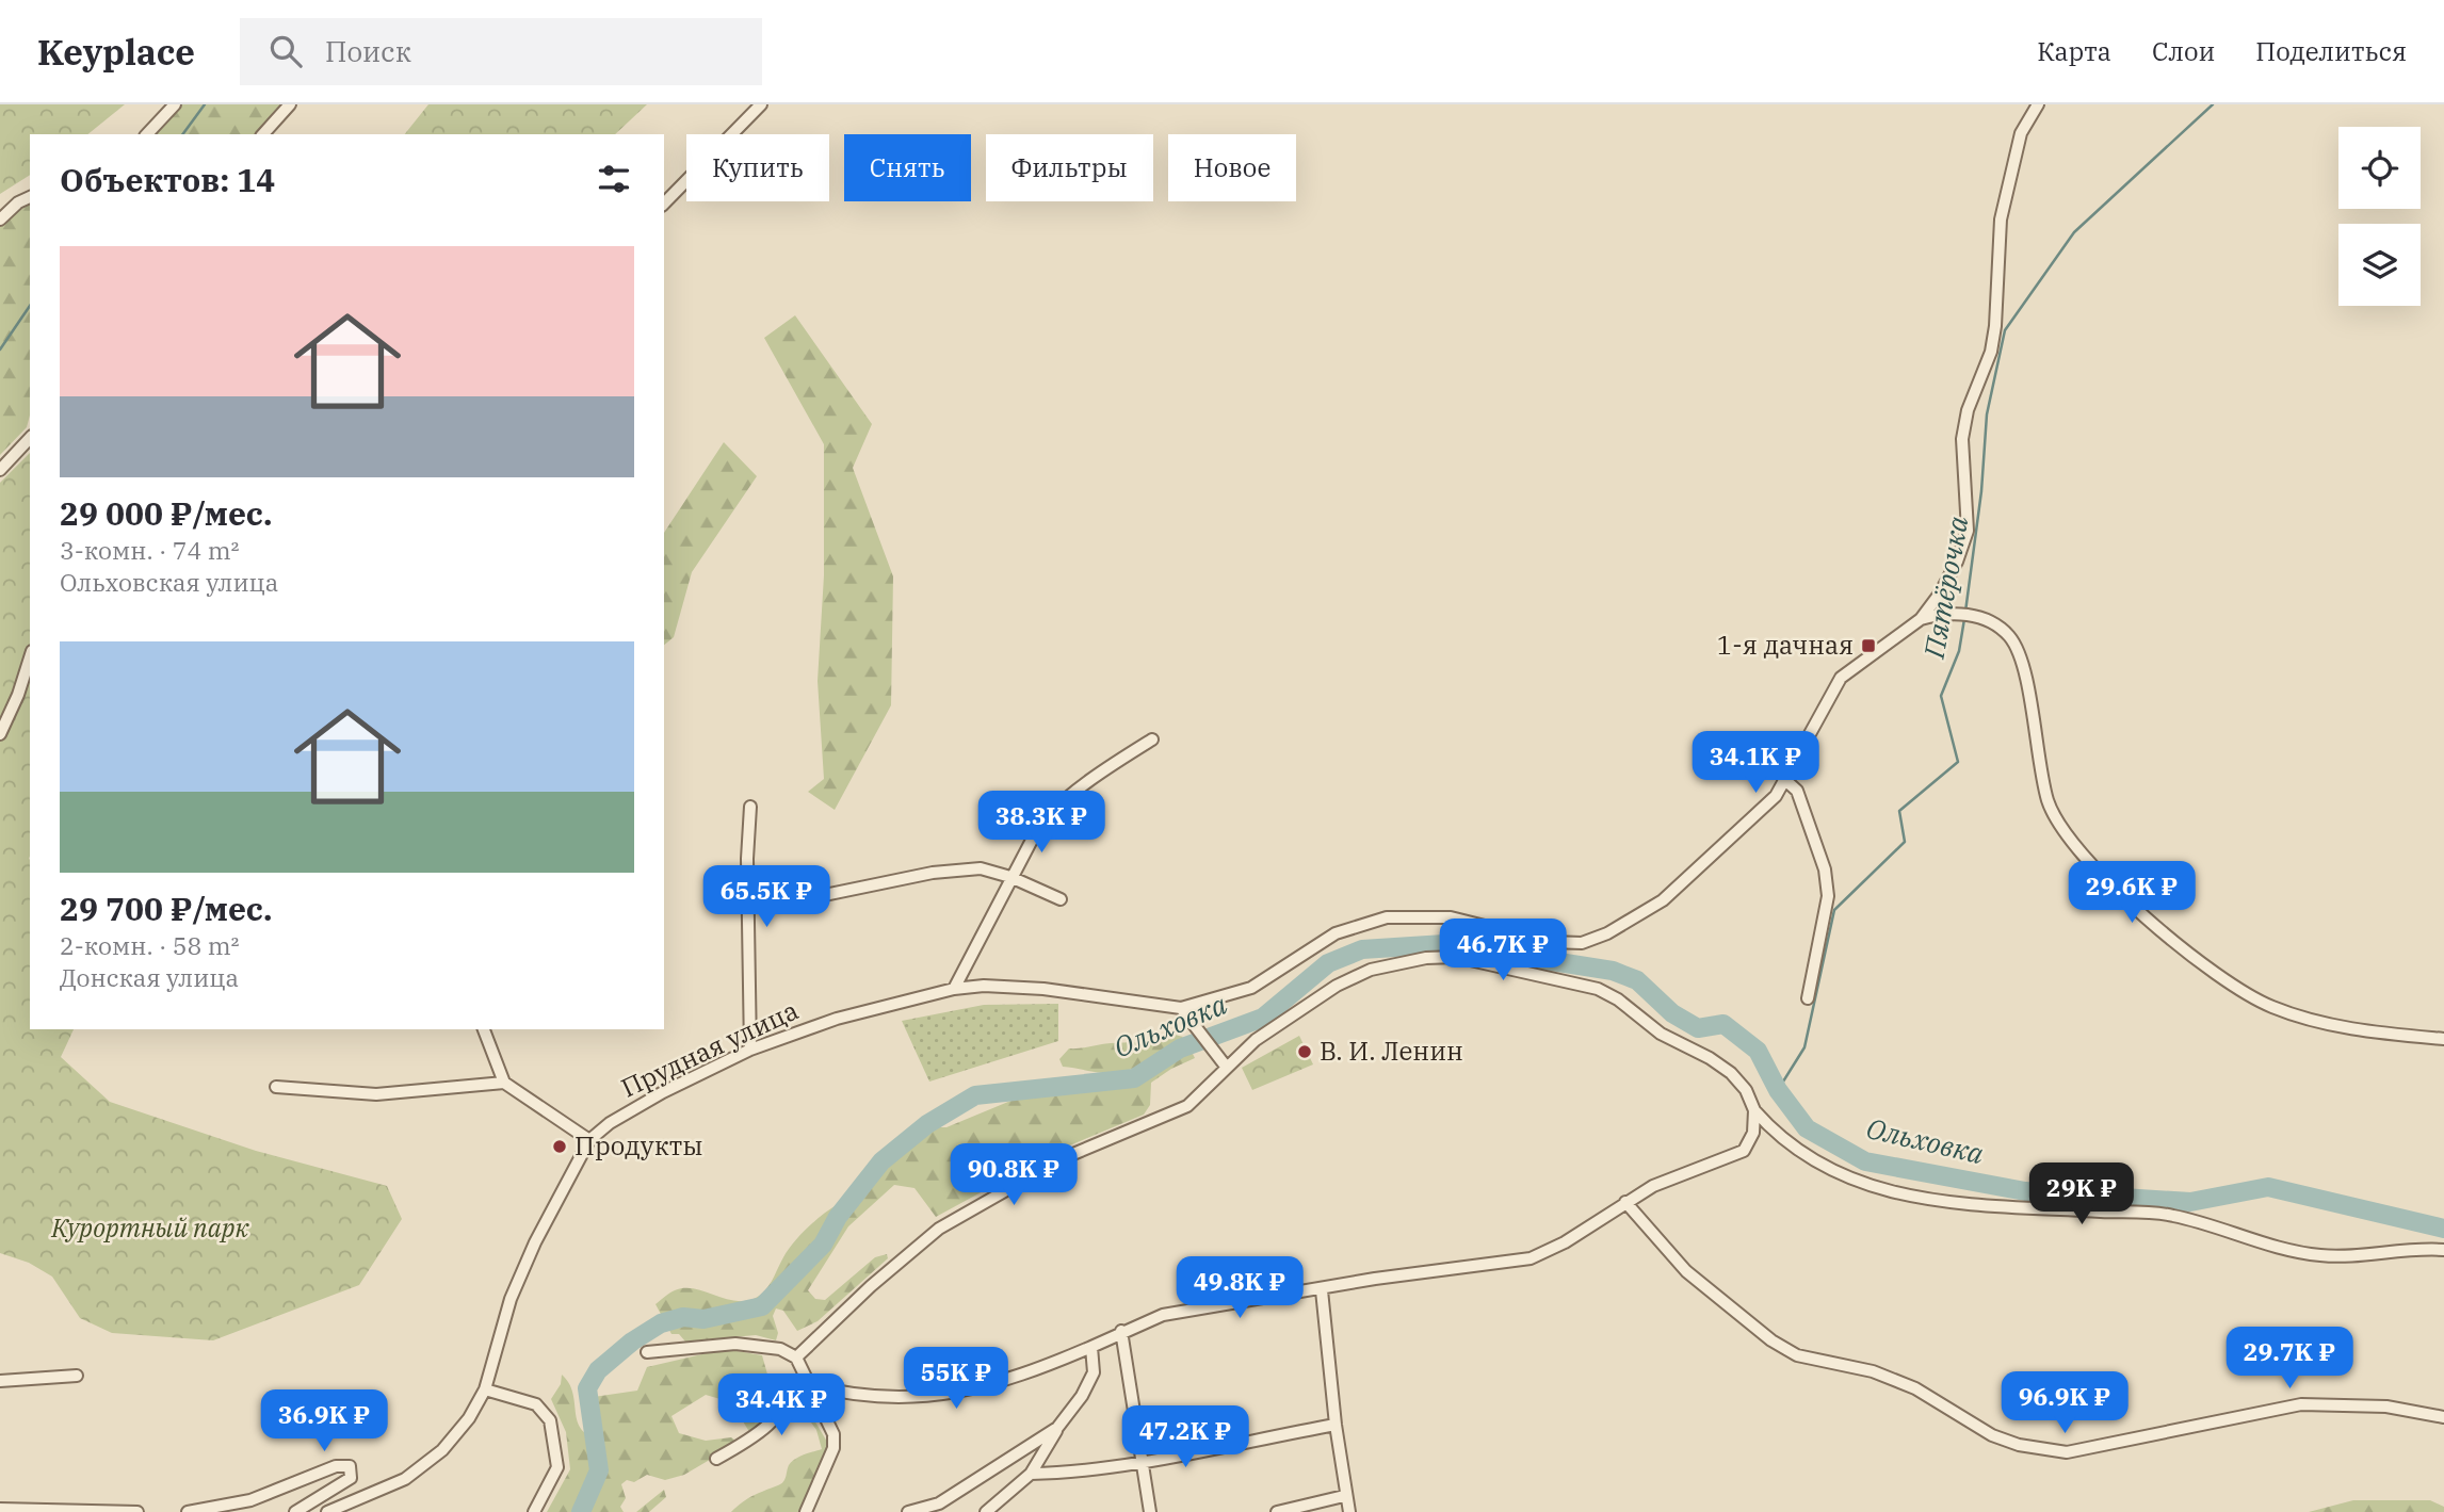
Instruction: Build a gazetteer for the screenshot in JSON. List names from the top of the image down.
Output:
{
  "streets": {
    "street": ["Прудная улица"]
  },
  "water": ["Пятёрочка", "Ольховка"],
  "parks": ["Курортный парк"],
  "places": {
    "transit": ["1-я дачная"],
    "other": ["В. И. Ленин", "Продукты"]
  },
  "page": {
    "header": "Keyplace",
    "search": "Поиск",
    "nav": ["Карта", "Слои", "Поделиться"],
    "chip": [
      "Купить",
      "Снять",
      "Фильтры",
      "Новое"
    ],
    "heading": "Объектов: 14",
    "list": [
      {
        "name": "29 000 ₽/мес.",
        "note": "3-комн. · 74 m² · Ольховская улица"
      },
      {
        "name": "29 700 ₽/мес.",
        "note": "2-комн. · 58 m² · Донская улица"
      }
    ],
    "price": [
      "34.1K ₽",
      "38.3K ₽",
      "29.6K ₽",
      "65.5K ₽",
      "46.7K ₽",
      "90.8K ₽",
      "29K ₽",
      "49.8K ₽",
      "29.7K ₽",
      "55K ₽",
      "96.9K ₽",
      "34.4K ₽",
      "36.9K ₽",
      "47.2K ₽"
    ]
  }
}
